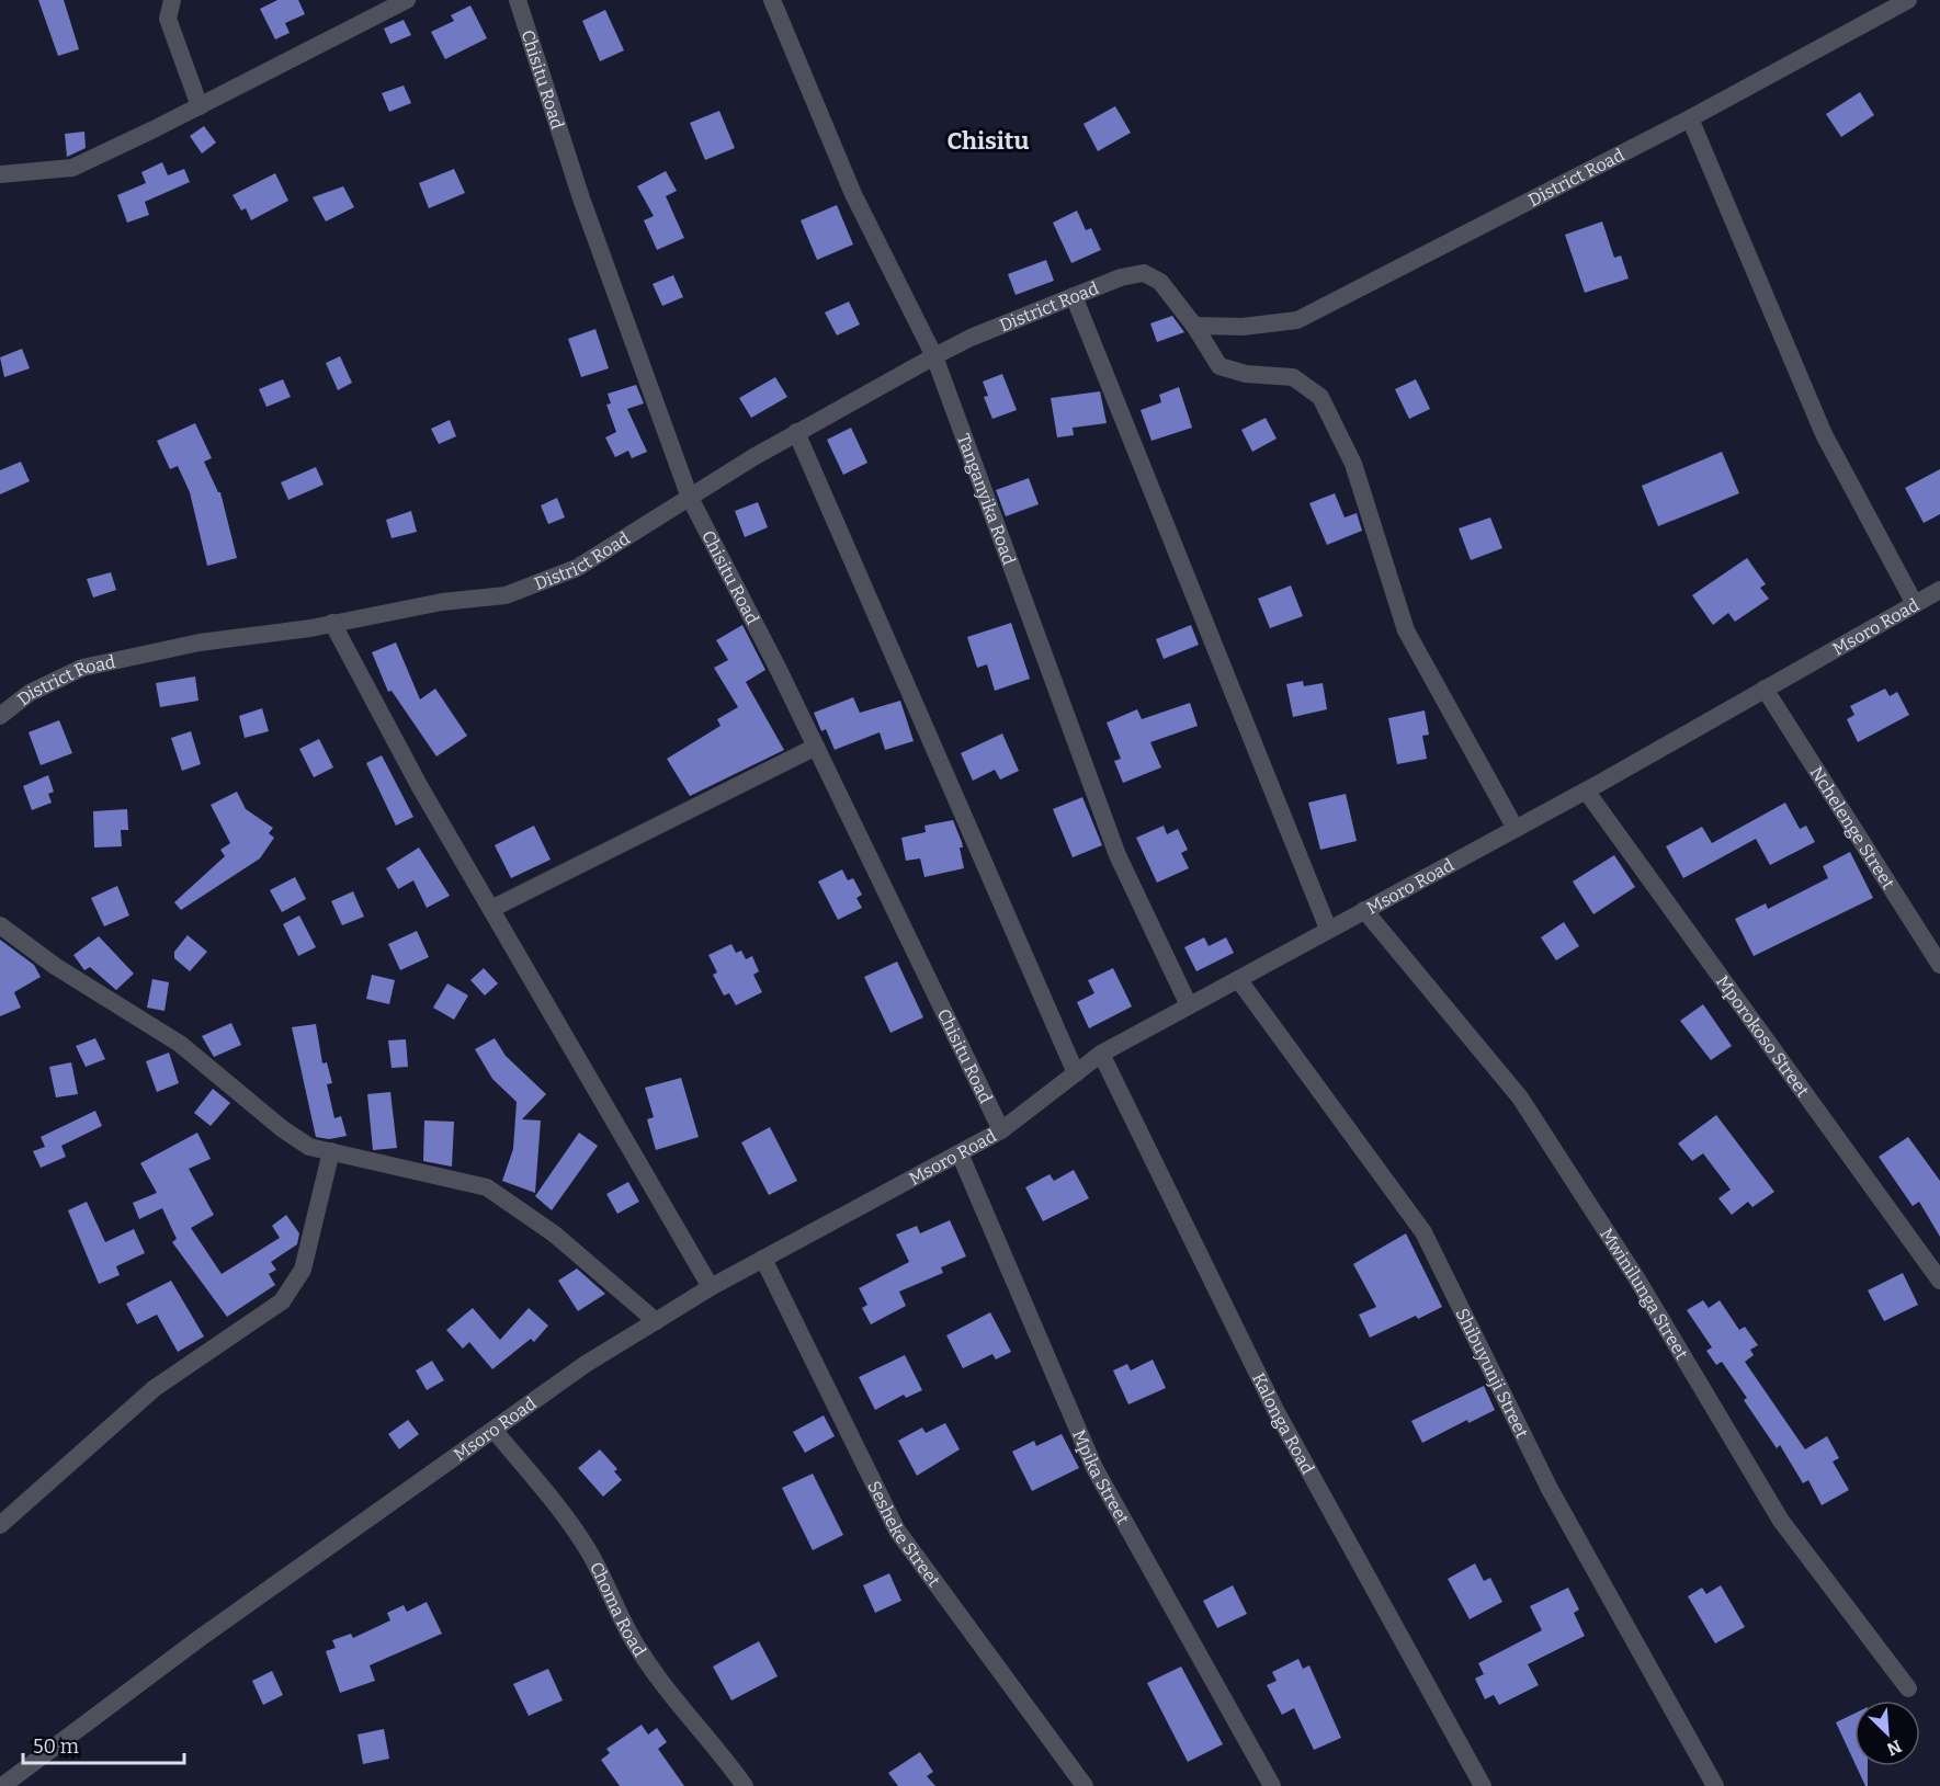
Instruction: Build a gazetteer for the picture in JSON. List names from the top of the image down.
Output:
{
  "streets": {
    "street": [
      "Chisitu Road",
      "District Road",
      "Tanganyika Road",
      "Msoro Road",
      "Nchelenge Street",
      "Mporokoso Street",
      "Mwinilunga Street",
      "Shibuyunji Street",
      "Kalonga Road",
      "Mpika Street",
      "Sesheke Street",
      "Choma Road"
    ]
  },
  "crossings": [
    ["Chisitu Road", "District Road"],
    ["Chisitu Road", "Msoro Road"],
    ["District Road", "Tanganyika Road"],
    ["Tanganyika Road", "Msoro Road"],
    ["Msoro Road", "Nchelenge Street"],
    ["Msoro Road", "Mporokoso Street"],
    ["Msoro Road", "Mwinilunga Street"],
    ["Msoro Road", "Shibuyunji Street"],
    ["Msoro Road", "Kalonga Road"],
    ["Msoro Road", "Mpika Street"],
    ["Msoro Road", "Sesheke Street"],
    ["Msoro Road", "Choma Road"]
  ],
  "districts": ["Chisitu"],
  "scale_bar": "50 m",
  "north": "bottom right"
}
